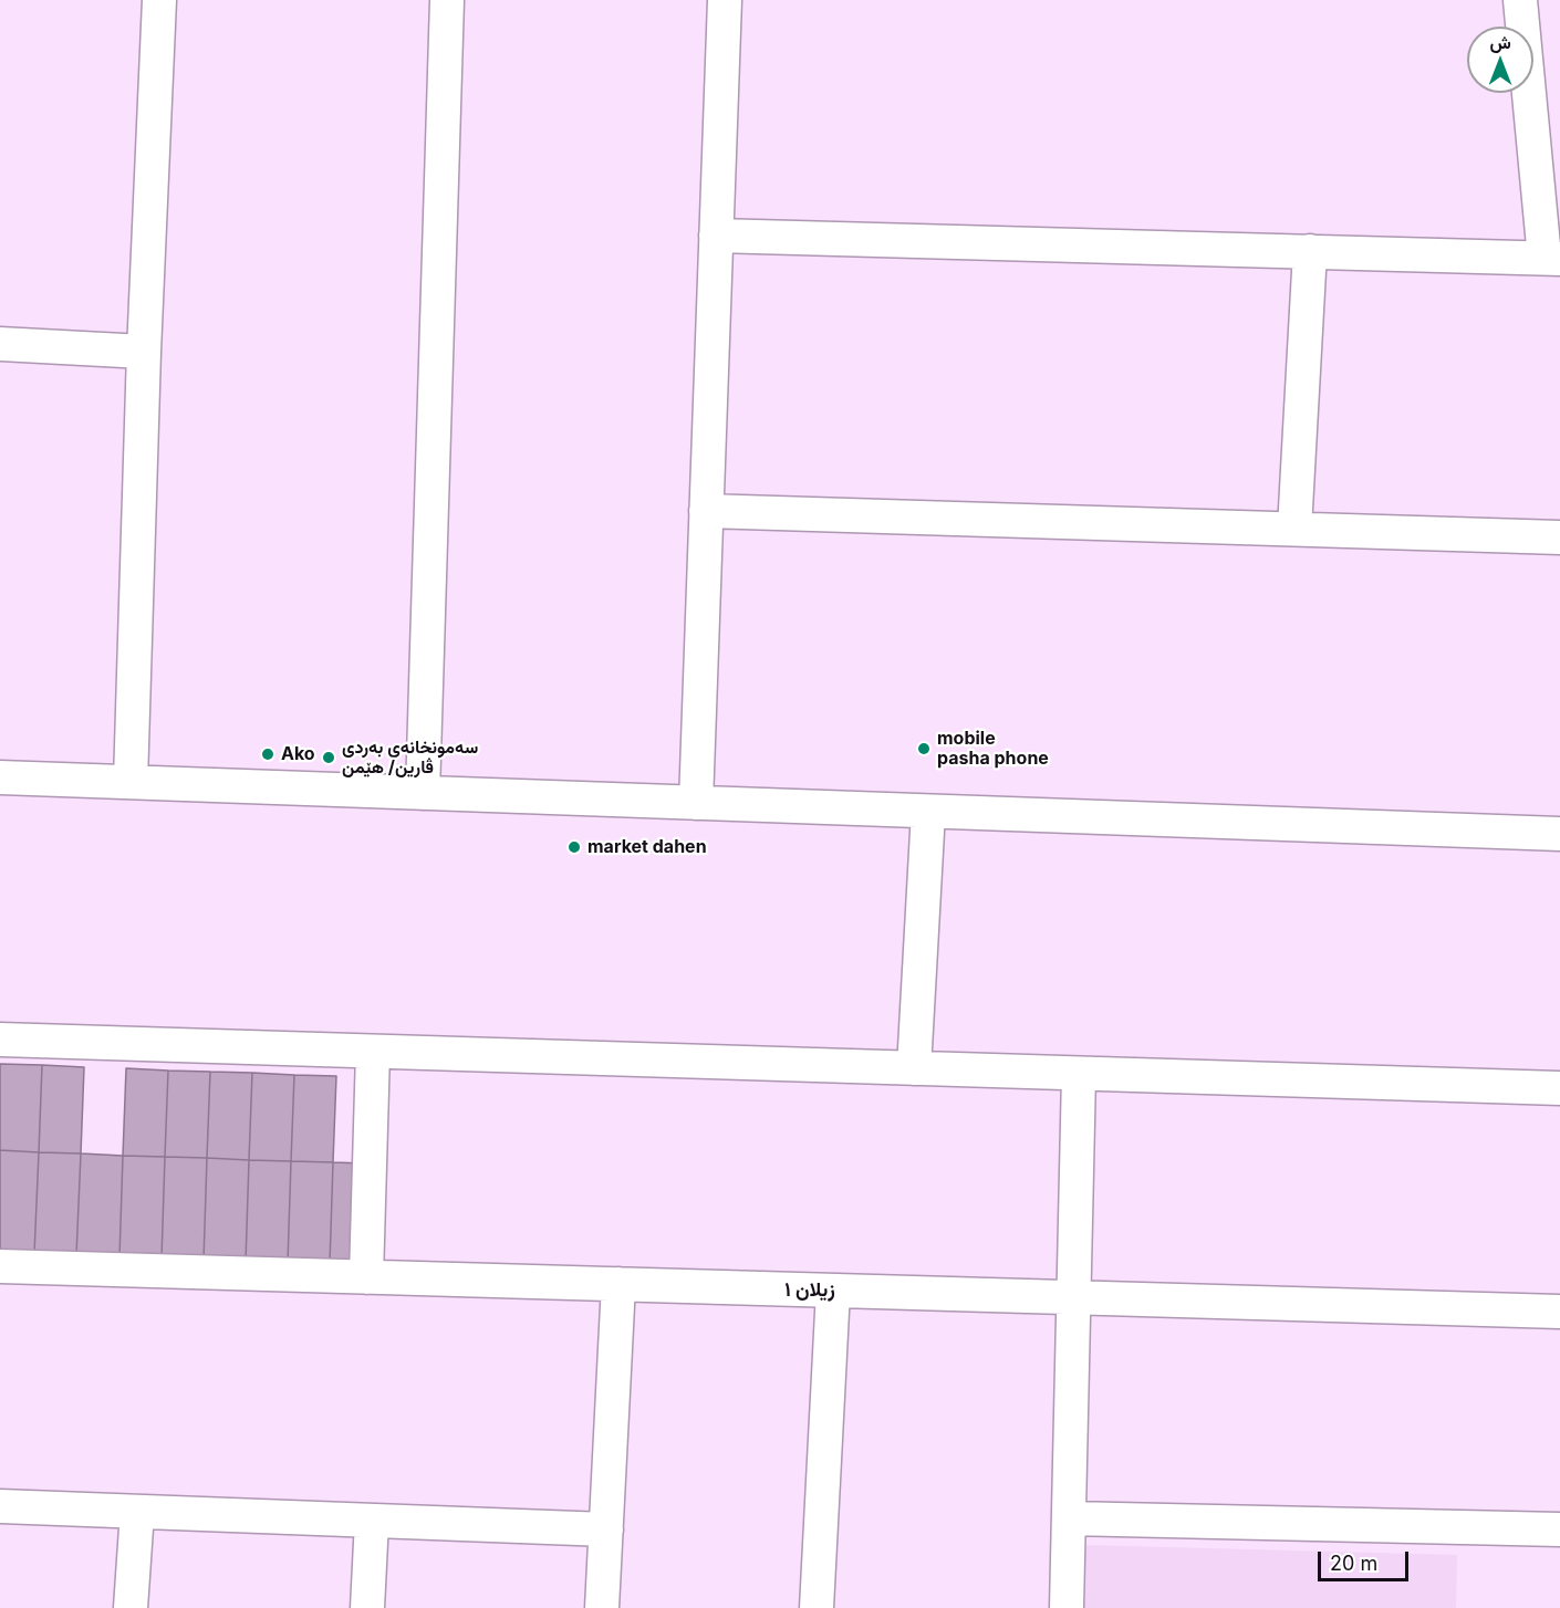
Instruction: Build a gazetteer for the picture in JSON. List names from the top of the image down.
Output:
{
  "districts": ["زیلان ١"],
  "places": [
    "mobile pasha phone",
    "Ako",
    "سەمونخانەی بەردی ڤارین/ هێمن",
    "market dahen"
  ],
  "scale_bar": "20 m",
  "north": "top"
}
